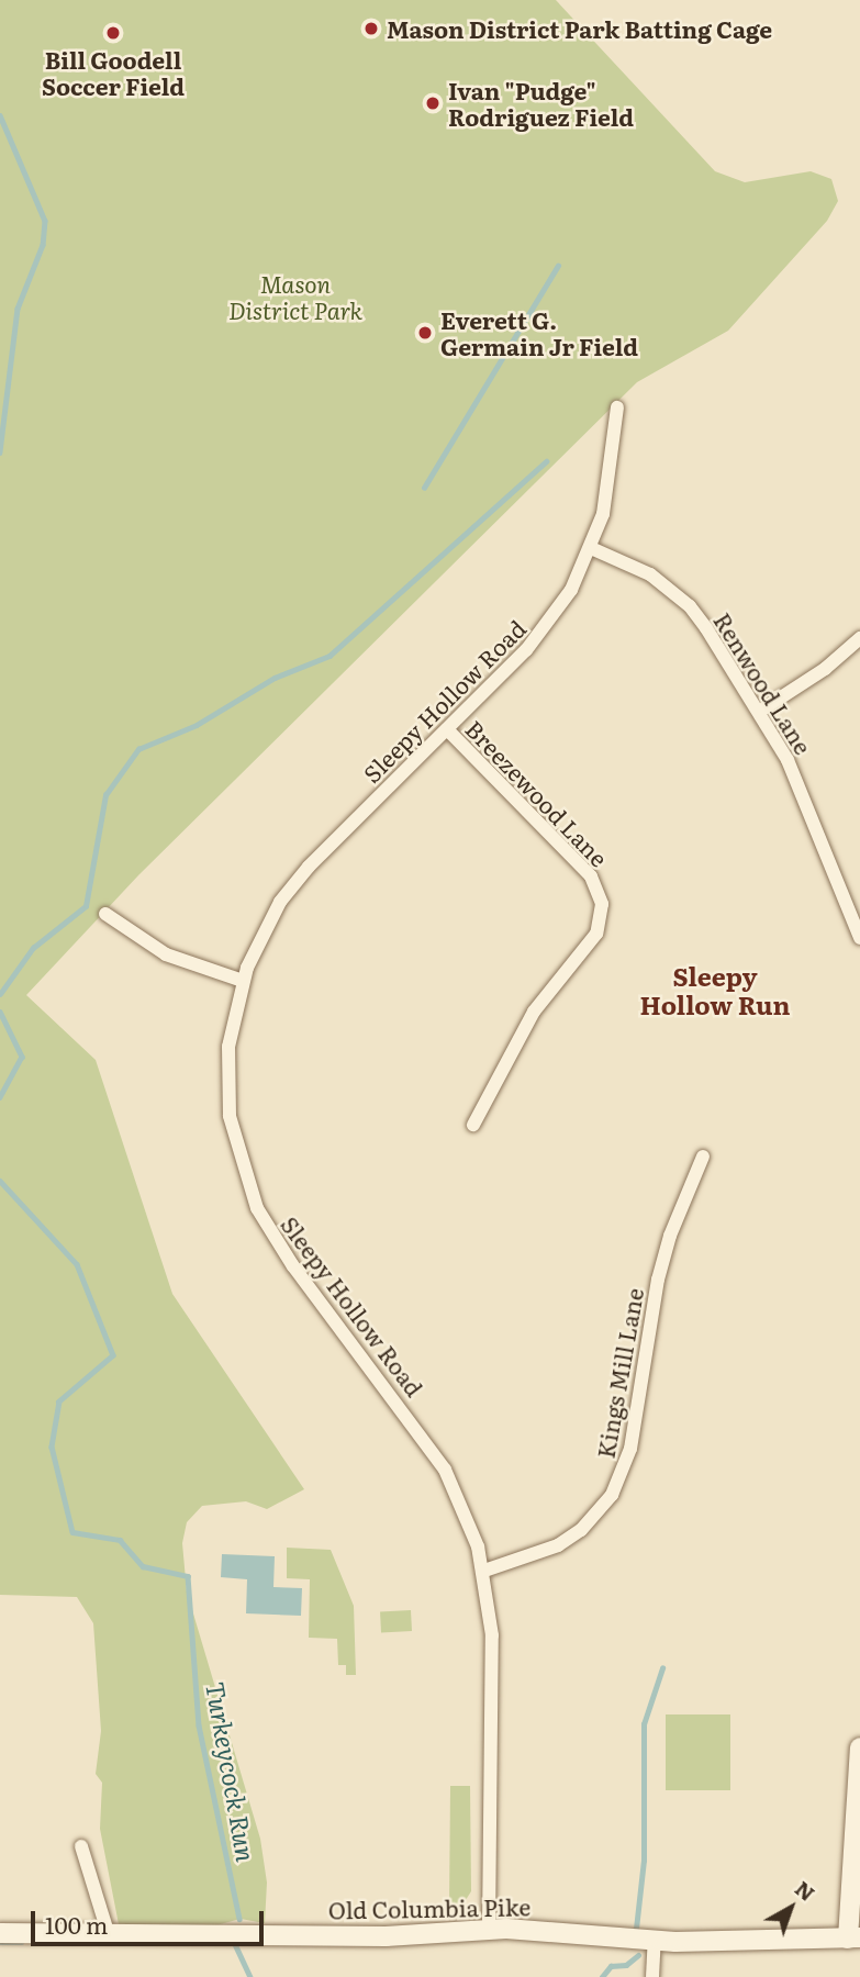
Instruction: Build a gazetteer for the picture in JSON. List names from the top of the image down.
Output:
{
  "streets": {
    "street": [
      "Renwood Lane",
      "Sleepy Hollow Road",
      "Breezewood Lane",
      "Kings Mill Lane",
      "Old Columbia Pike"
    ]
  },
  "crossings": [
    ["Renwood Lane", "Sleepy Hollow Road"],
    ["Sleepy Hollow Road", "Breezewood Lane"],
    ["Sleepy Hollow Road", "Kings Mill Lane"],
    ["Sleepy Hollow Road", "Old Columbia Pike"]
  ],
  "districts": ["Sleepy Hollow Run"],
  "water": ["Turkeycock Run"],
  "parks": ["Mason District Park"],
  "places": [
    "Mason District Park Batting Cage",
    "Bill Goodell Soccer Field",
    "Ivan \"Pudge\" Rodriguez Field",
    "Everett G. Germain Jr Field"
  ],
  "scale_bar": "100 m",
  "north": "top right"
}
